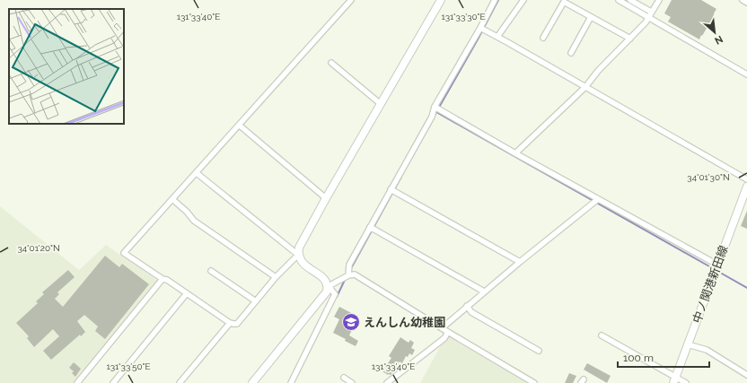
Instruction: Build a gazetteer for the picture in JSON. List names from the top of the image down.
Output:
{
  "streets": {
    "street": ["中ノ関港新田線"]
  },
  "places": {
    "school or university": ["えんしん幼稚園"]
  },
  "scale_bar": "100 m",
  "north": "bottom right",
  "coordinates": [
    "131°33'40\"E",
    "131°33'30\"E",
    "34°01'30\"N",
    "34°01'20\"N",
    "131°33'50\"E"
  ]
}
